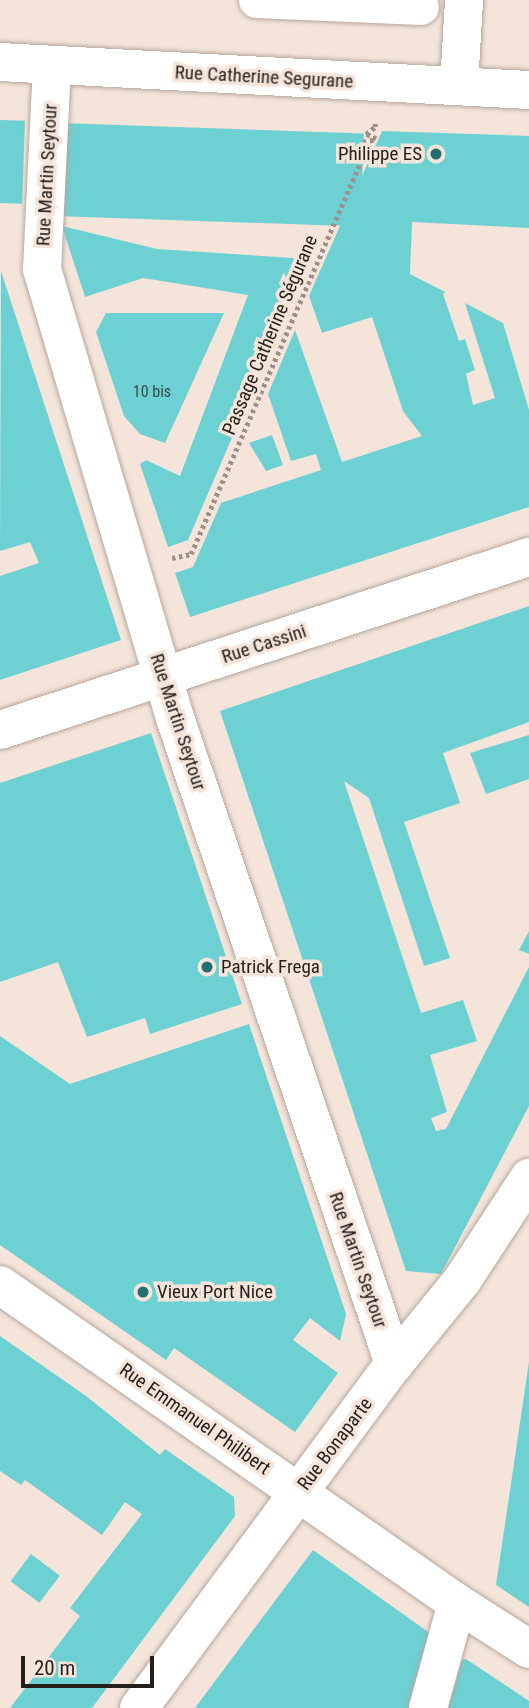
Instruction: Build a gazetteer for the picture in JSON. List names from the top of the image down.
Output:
{
  "streets": {
    "street": [
      "Rue Catherine Segurane",
      "Rue Martin Seytour",
      "Rue Cassini",
      "Rue Emmanuel Philibert",
      "Rue Bonaparte"
    ],
    "path": ["Passage Catherine Ségurane"]
  },
  "crossings": [
    ["Rue Catherine Segurane", "Rue Martin Seytour"],
    ["Rue Catherine Segurane", "Passage Catherine Ségurane"],
    ["Rue Martin Seytour", "Passage Catherine Ségurane"],
    ["Rue Martin Seytour", "Rue Cassini"],
    ["Rue Martin Seytour", "Rue Bonaparte"],
    ["Rue Emmanuel Philibert", "Rue Bonaparte"]
  ],
  "places": ["Philippe ES", "Patrick Frega", "Vieux Port Nice"],
  "house_numbers": ["10 bis"],
  "scale_bar": "20 m"
}
